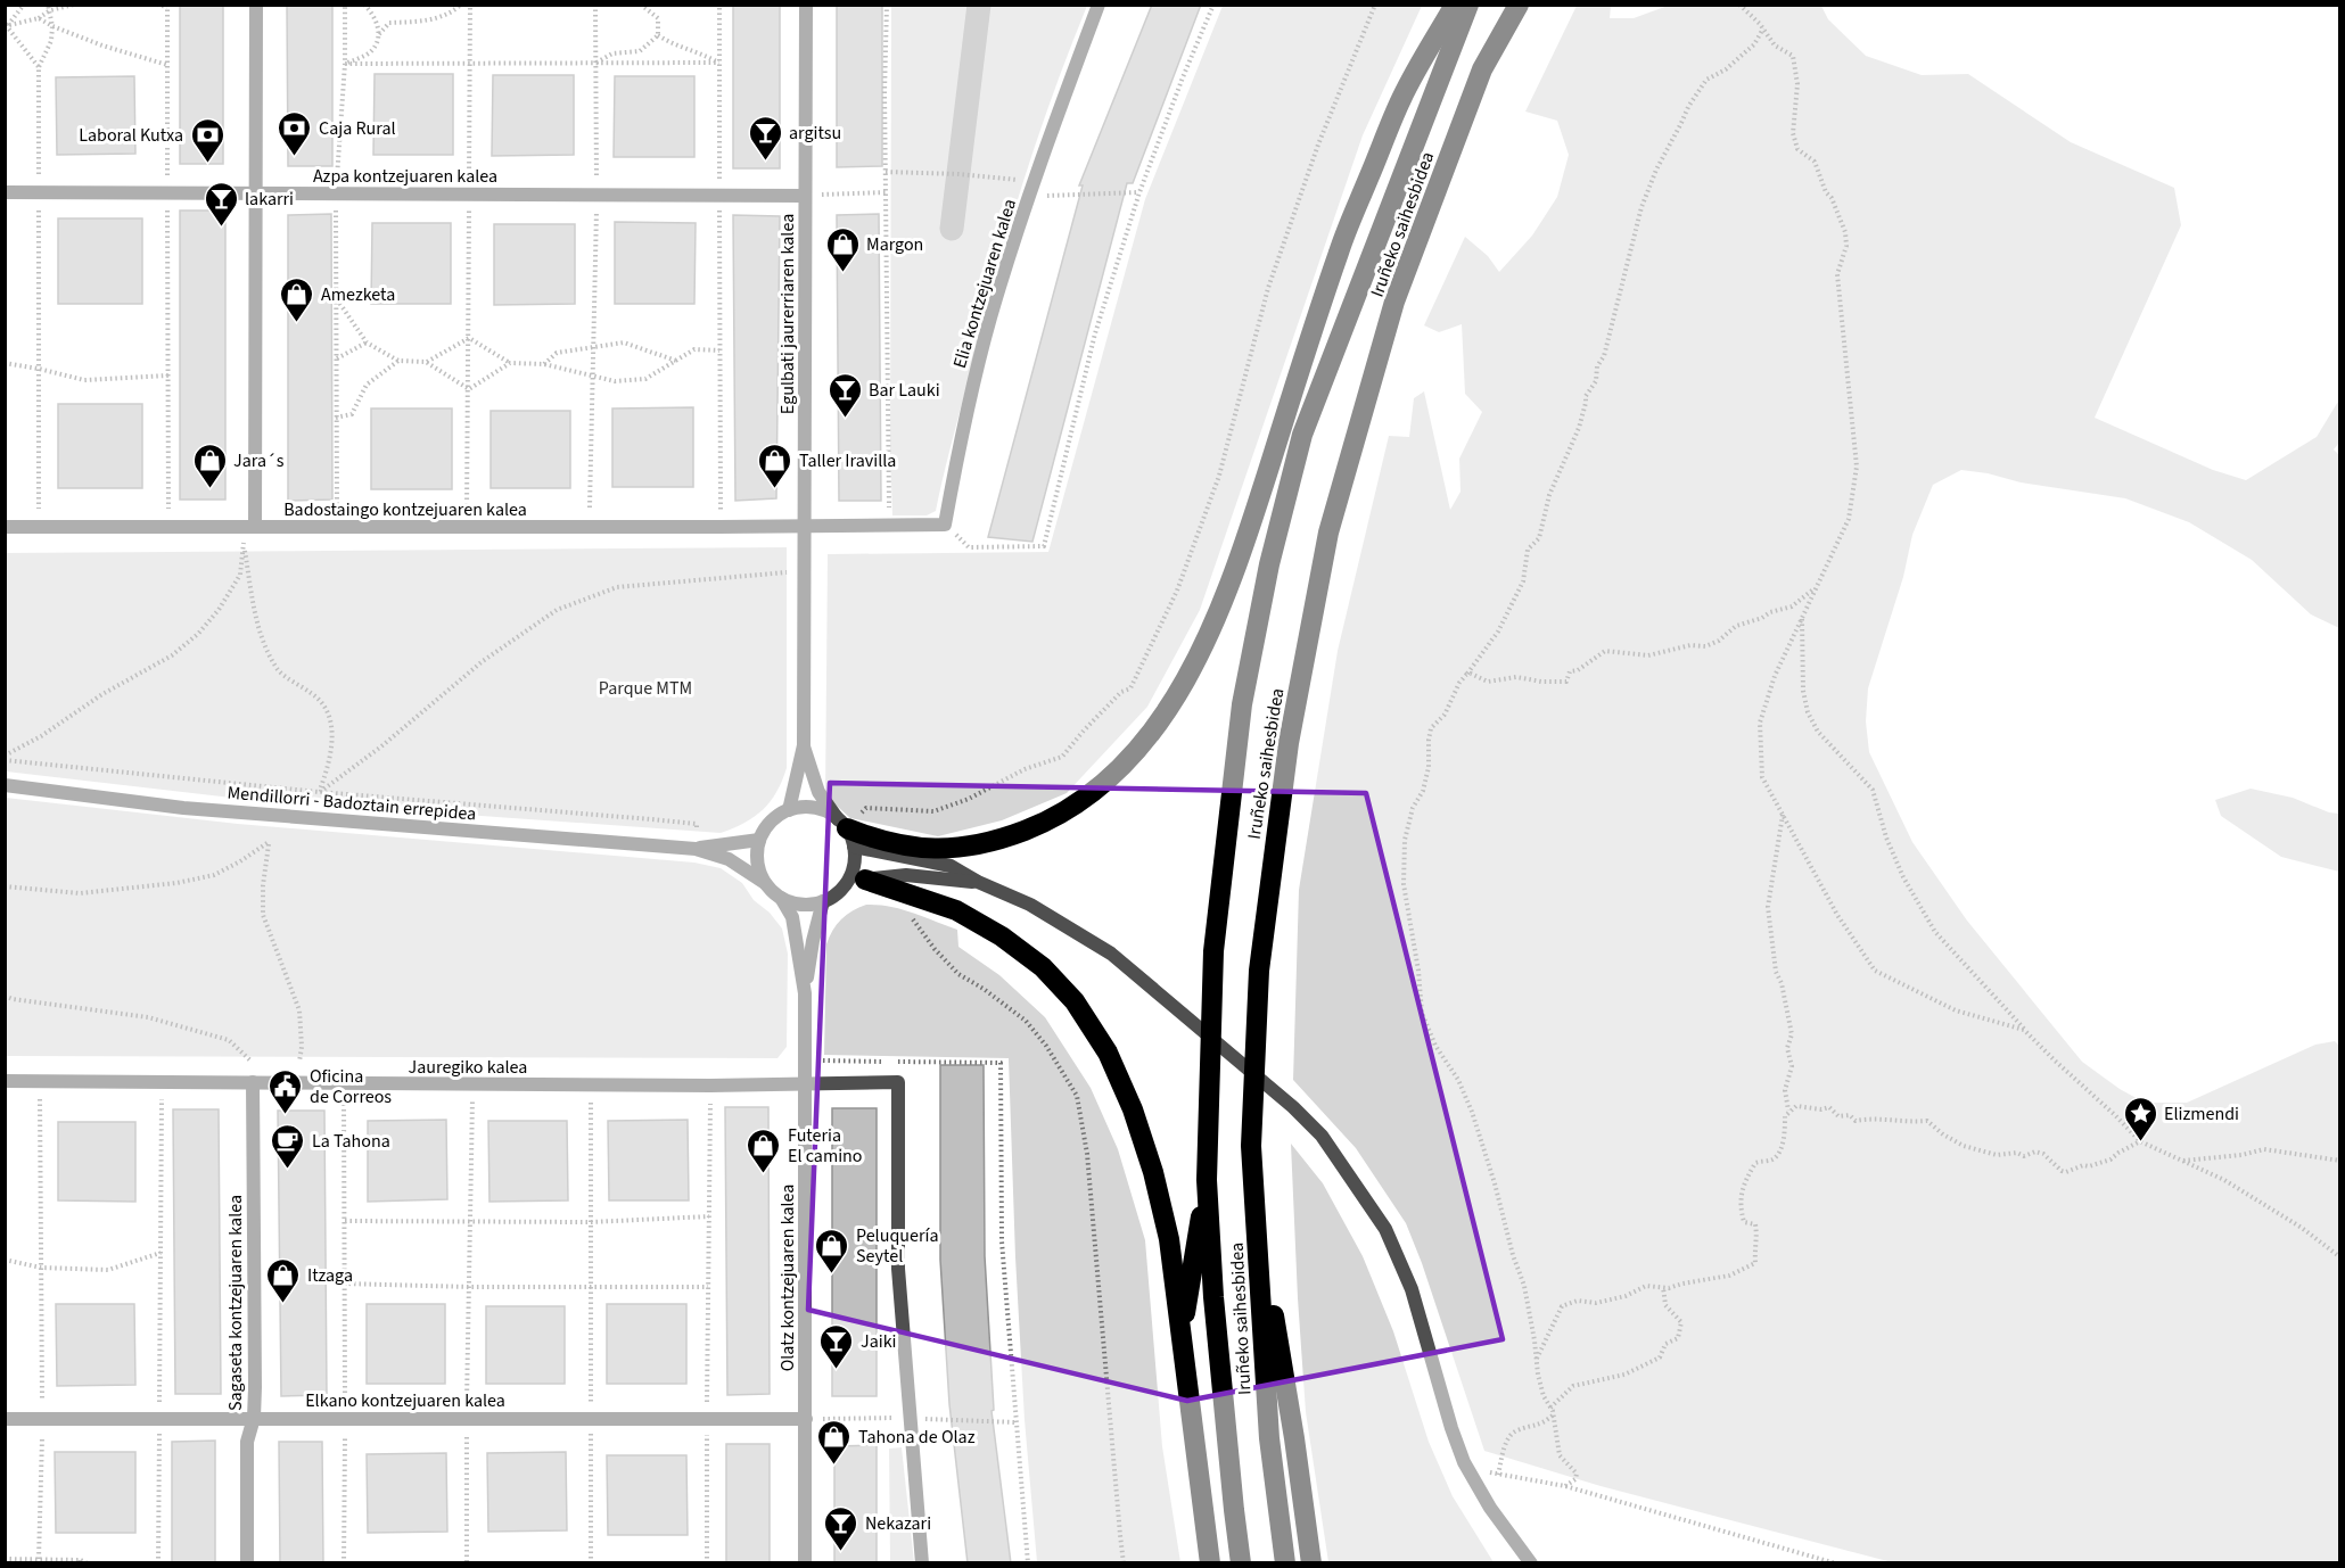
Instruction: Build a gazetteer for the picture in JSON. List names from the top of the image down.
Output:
{
  "streets": {
    "highway": ["Iruñeko saihesbidea"],
    "street": [
      "Azpa kontzejuaren kalea",
      "Elia kontzejuaren kalea",
      "Egulbati jaurerriaren kalea",
      "Badostaingo kontzejuaren kalea",
      "Mendillorri - Badoztain errepidea",
      "Jauregiko kalea",
      "Olatz kontzejuaren kalea",
      "Sagaseta kontzejuaren kalea",
      "Elkano kontzejuaren kalea"
    ]
  },
  "crossings": [
    ["Azpa kontzejuaren kalea", "Egulbati jaurerriaren kalea"],
    ["Egulbati jaurerriaren kalea", "Badostaingo kontzejuaren kalea"],
    ["Egulbati jaurerriaren kalea", "Mendillorri - Badoztain errepidea"],
    ["Egulbati jaurerriaren kalea", "Olatz kontzejuaren kalea"],
    ["Mendillorri - Badoztain errepidea", "Olatz kontzejuaren kalea"],
    ["Jauregiko kalea", "Olatz kontzejuaren kalea"],
    ["Jauregiko kalea", "Sagaseta kontzejuaren kalea"],
    ["Olatz kontzejuaren kalea", "Elkano kontzejuaren kalea"],
    ["Sagaseta kontzejuaren kalea", "Elkano kontzejuaren kalea"]
  ],
  "parks": ["Parque MTM"],
  "places": {
    "bank": ["Caja Rural", "Laboral Kutxa"],
    "bar": [
      "argitsu",
      "lakarri",
      "Bar Lauki",
      "Jaiki",
      "Nekazari"
    ],
    "shop": [
      "Margon",
      "Amezketa",
      "Jara´s",
      "Taller Iravilla",
      "Futeria El camino",
      "Peluquería Seytel",
      "Itzaga",
      "Tahona de Olaz"
    ],
    "public building": ["Oficina de Correos"],
    "place": ["Elizmendi"],
    "cafe": ["La Tahona"]
  }
}
